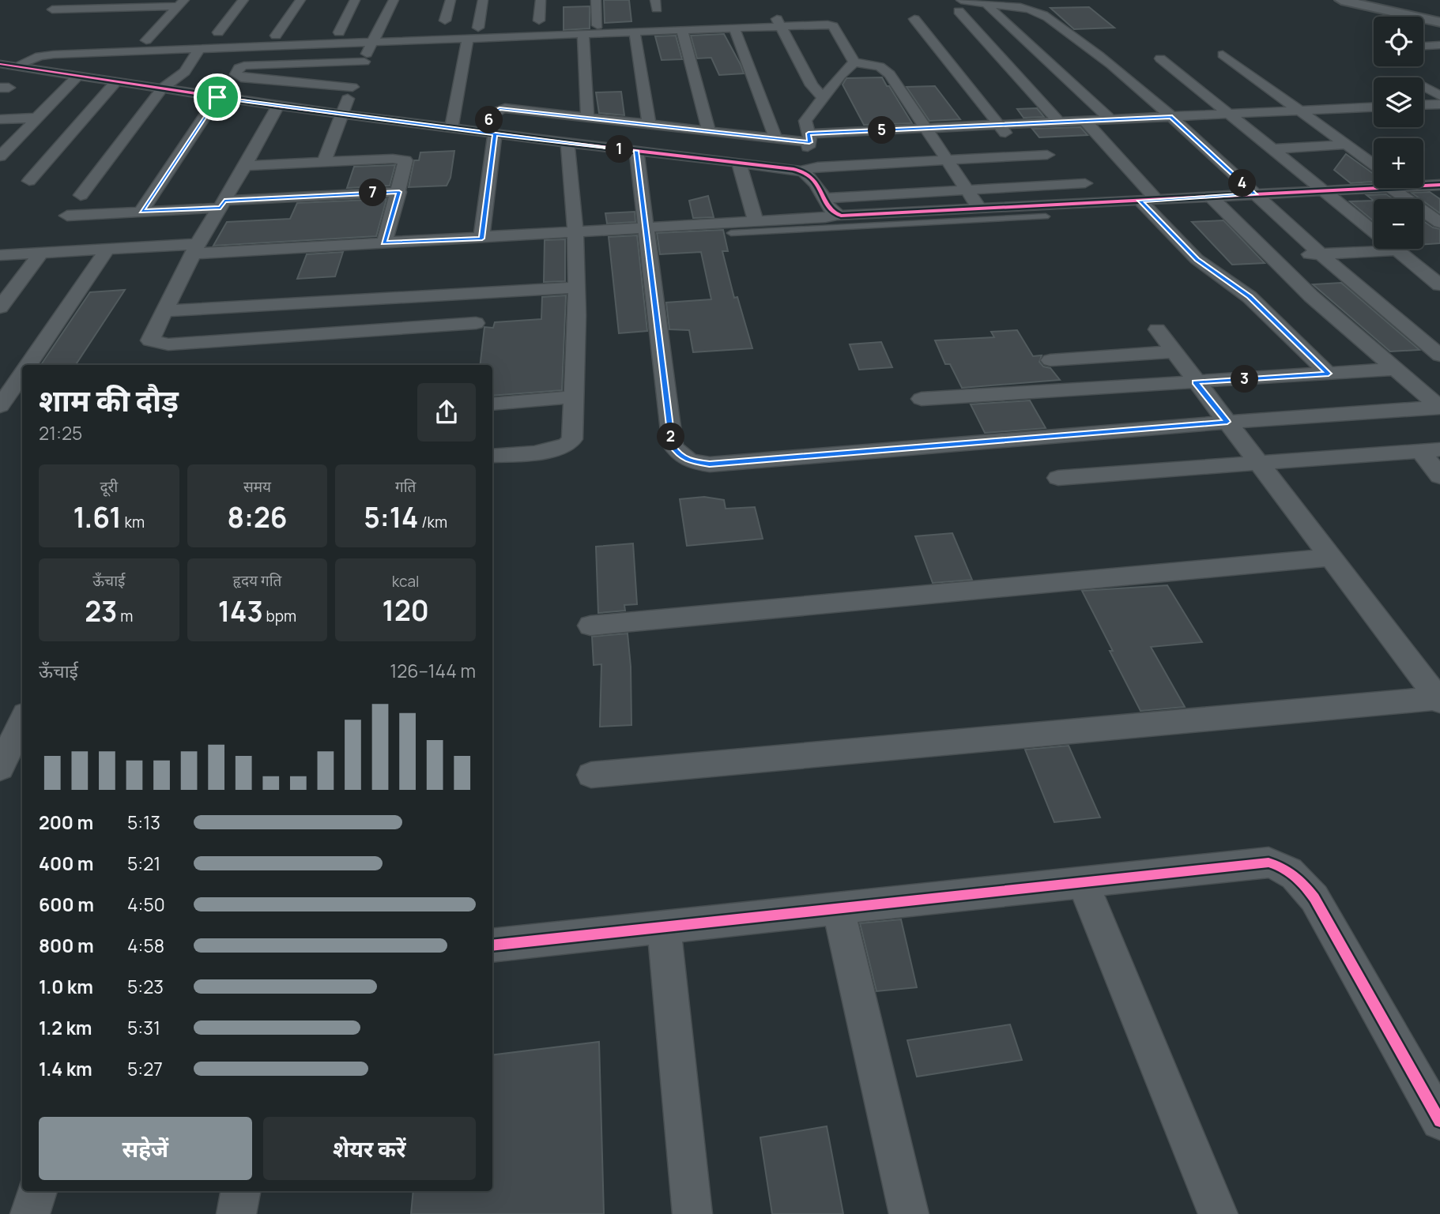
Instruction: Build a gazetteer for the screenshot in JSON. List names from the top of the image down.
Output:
{
  "page": {
    "map_buttons": ["+", "−"],
    "pins": [
      "6",
      "5",
      "1",
      "4",
      "7",
      "3",
      "2"
    ],
    "heading": ["शाम की दौड़", "21:25"],
    "stats": [
      ["दूरी", "1.61 km"],
      ["समय", "8:26"],
      ["गति", "5:14 /km"],
      ["ऊँचाई", "23 m"],
      ["हृदय गति", "143 bpm"],
      ["kcal", "120"]
    ],
    "chart": ["ऊँचाई", "126–144 m"],
    "list": [
      {
        "name": "200 m",
        "note": "5:13"
      },
      {
        "name": "400 m",
        "note": "5:21"
      },
      {
        "name": "600 m",
        "note": "4:50"
      },
      {
        "name": "800 m",
        "note": "4:58"
      },
      {
        "name": "1.0 km",
        "note": "5:23"
      },
      {
        "name": "1.2 km",
        "note": "5:31"
      },
      {
        "name": "1.4 km",
        "note": "5:27"
      }
    ],
    "buttons": ["सहेजें", "शेयर करें"]
  }
}
